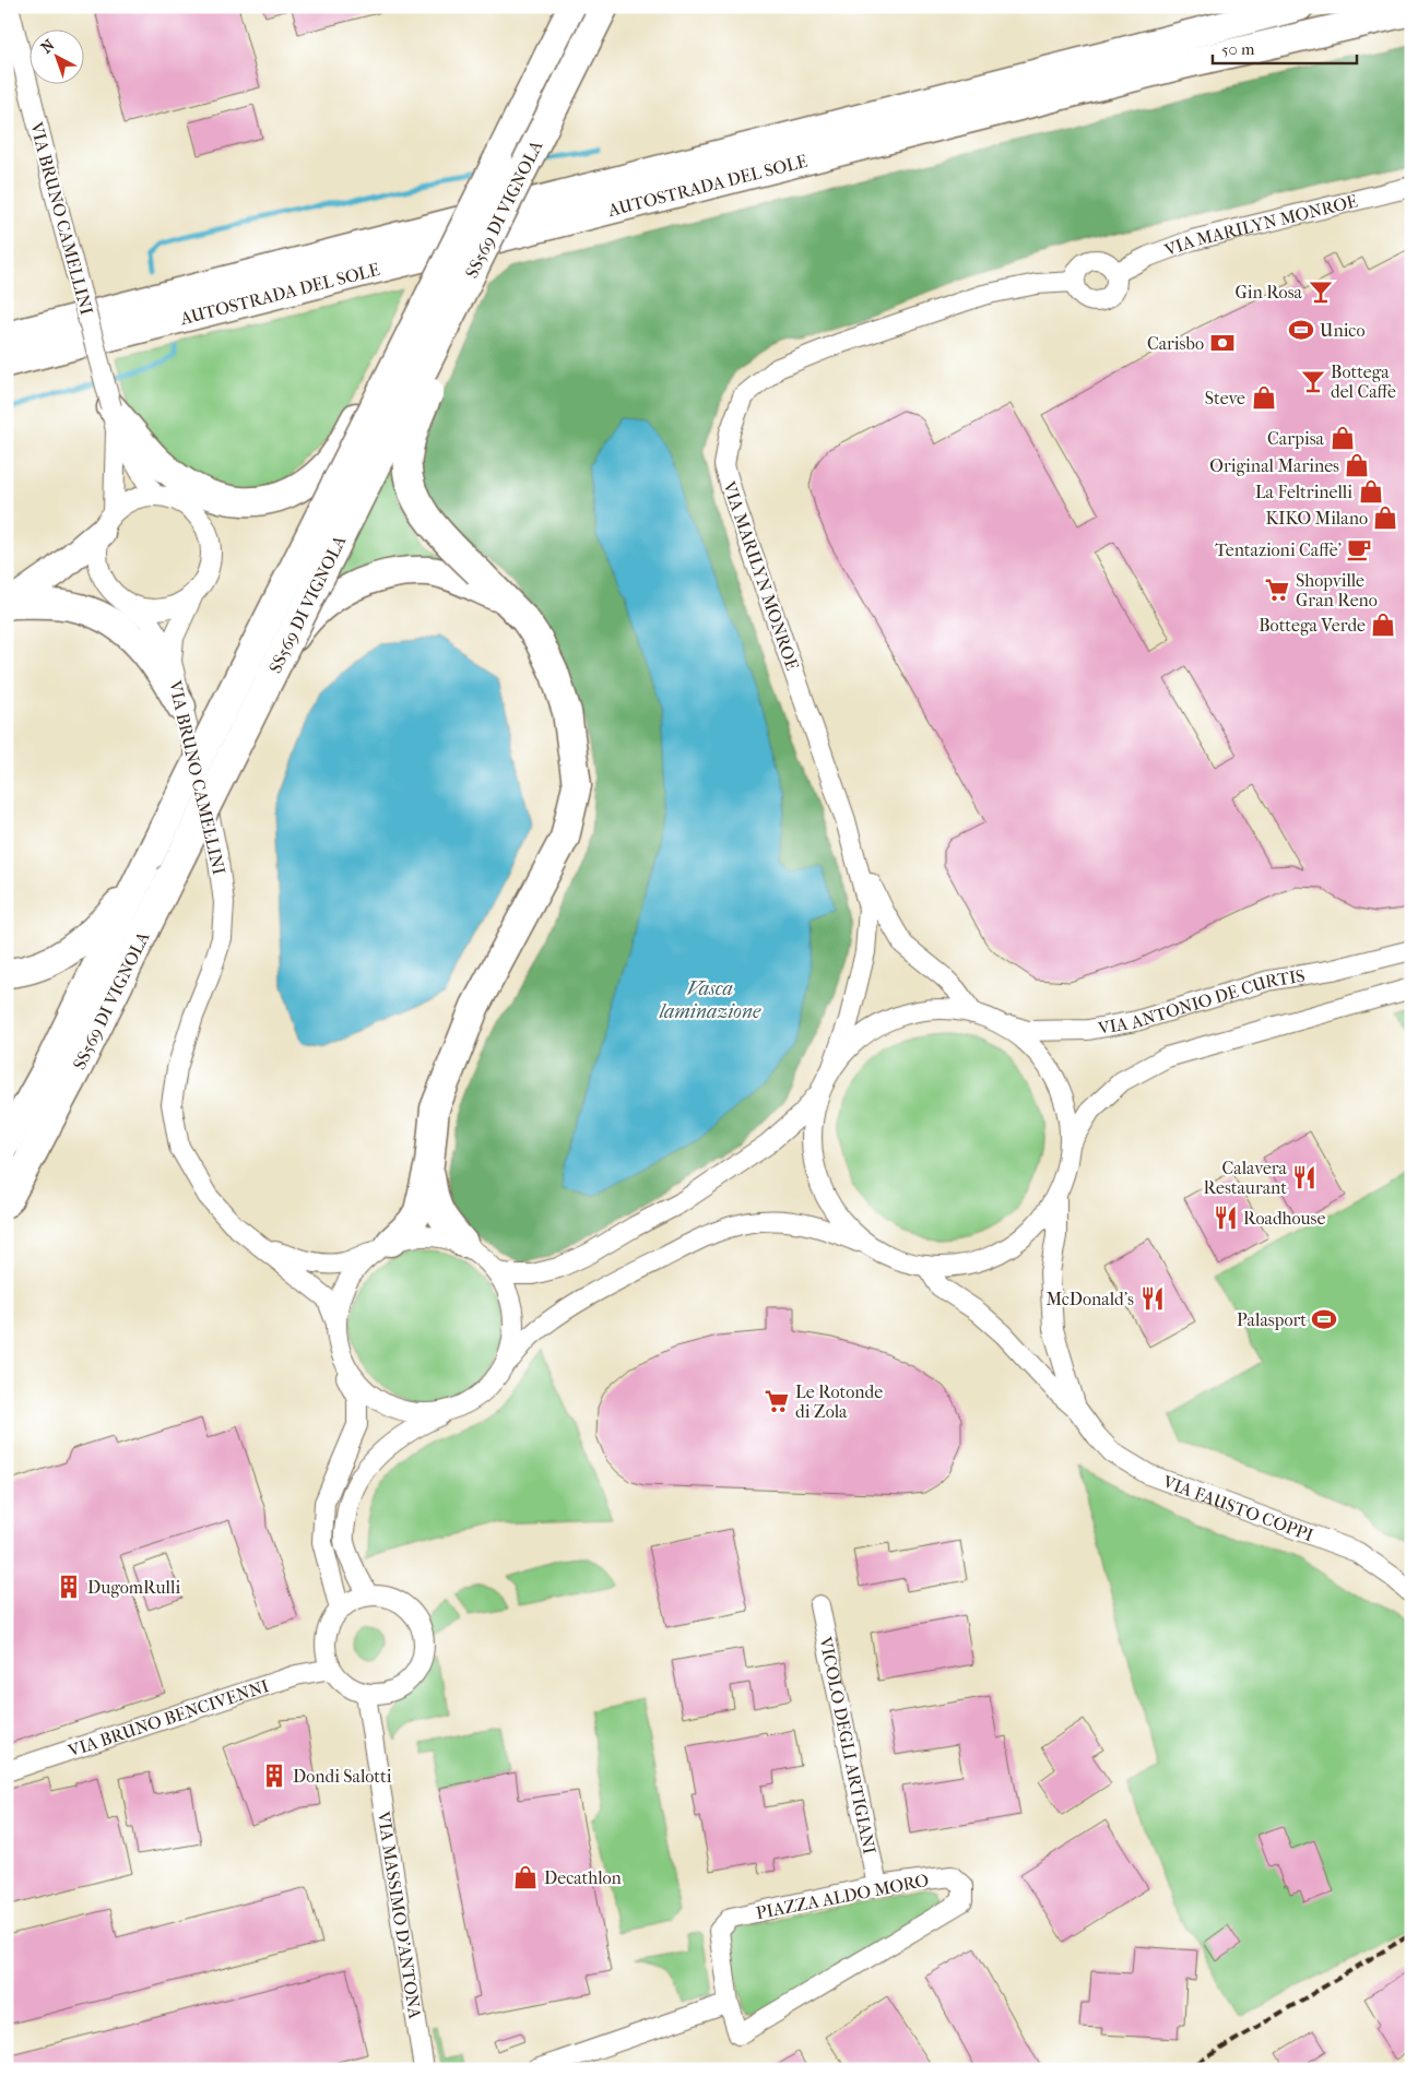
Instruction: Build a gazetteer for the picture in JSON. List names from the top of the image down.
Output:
{
  "streets": {
    "highway": ["AUTOSTRADA DEL SOLE", "SS569 DI VIGNOLA"],
    "street": [
      "VIA BRUNO CAMELLINI",
      "VIA MARILYN MONROE",
      "VIA ANTONIO DE CURTIS",
      "VIA FAUSTO COPPI",
      "VIA BRUNO BENCIVENNI",
      "VICOLO DEGLI ARTIGIANI",
      "PIAZZA ALDO MORO",
      "VIA MASSIMO D'ANTONA"
    ]
  },
  "crossings": [
    ["VIA MARILYN MONROE", "VIA ANTONIO DE CURTIS"],
    ["VIA BRUNO BENCIVENNI", "VIA MASSIMO D'ANTONA"],
    ["VICOLO DEGLI ARTIGIANI", "PIAZZA ALDO MORO"]
  ],
  "water": ["Vasca laminazione"],
  "places": {
    "bar": ["Gin Rosa", "Bottega del Caffe"],
    "sports": ["Unico", "Palasport"],
    "bank": ["Carisbo"],
    "shop": [
      "Steve",
      "Carpisa",
      "Original Marines",
      "La Feltrinelli",
      "KIKO Milano",
      "Bottega Verde",
      "Decathlon"
    ],
    "cafe": ["Tentazioni Caffe'"],
    "supermarket": ["Shopville Gran Reno", "Le Rotonde di Zola"],
    "restaurant": ["Calavera Restaurant", "Roadhouse", "McDonald's"],
    "building": ["DugomRulli", "Dondi Salotti"]
  },
  "scale_bar": "50 m",
  "north": "top left"
}
